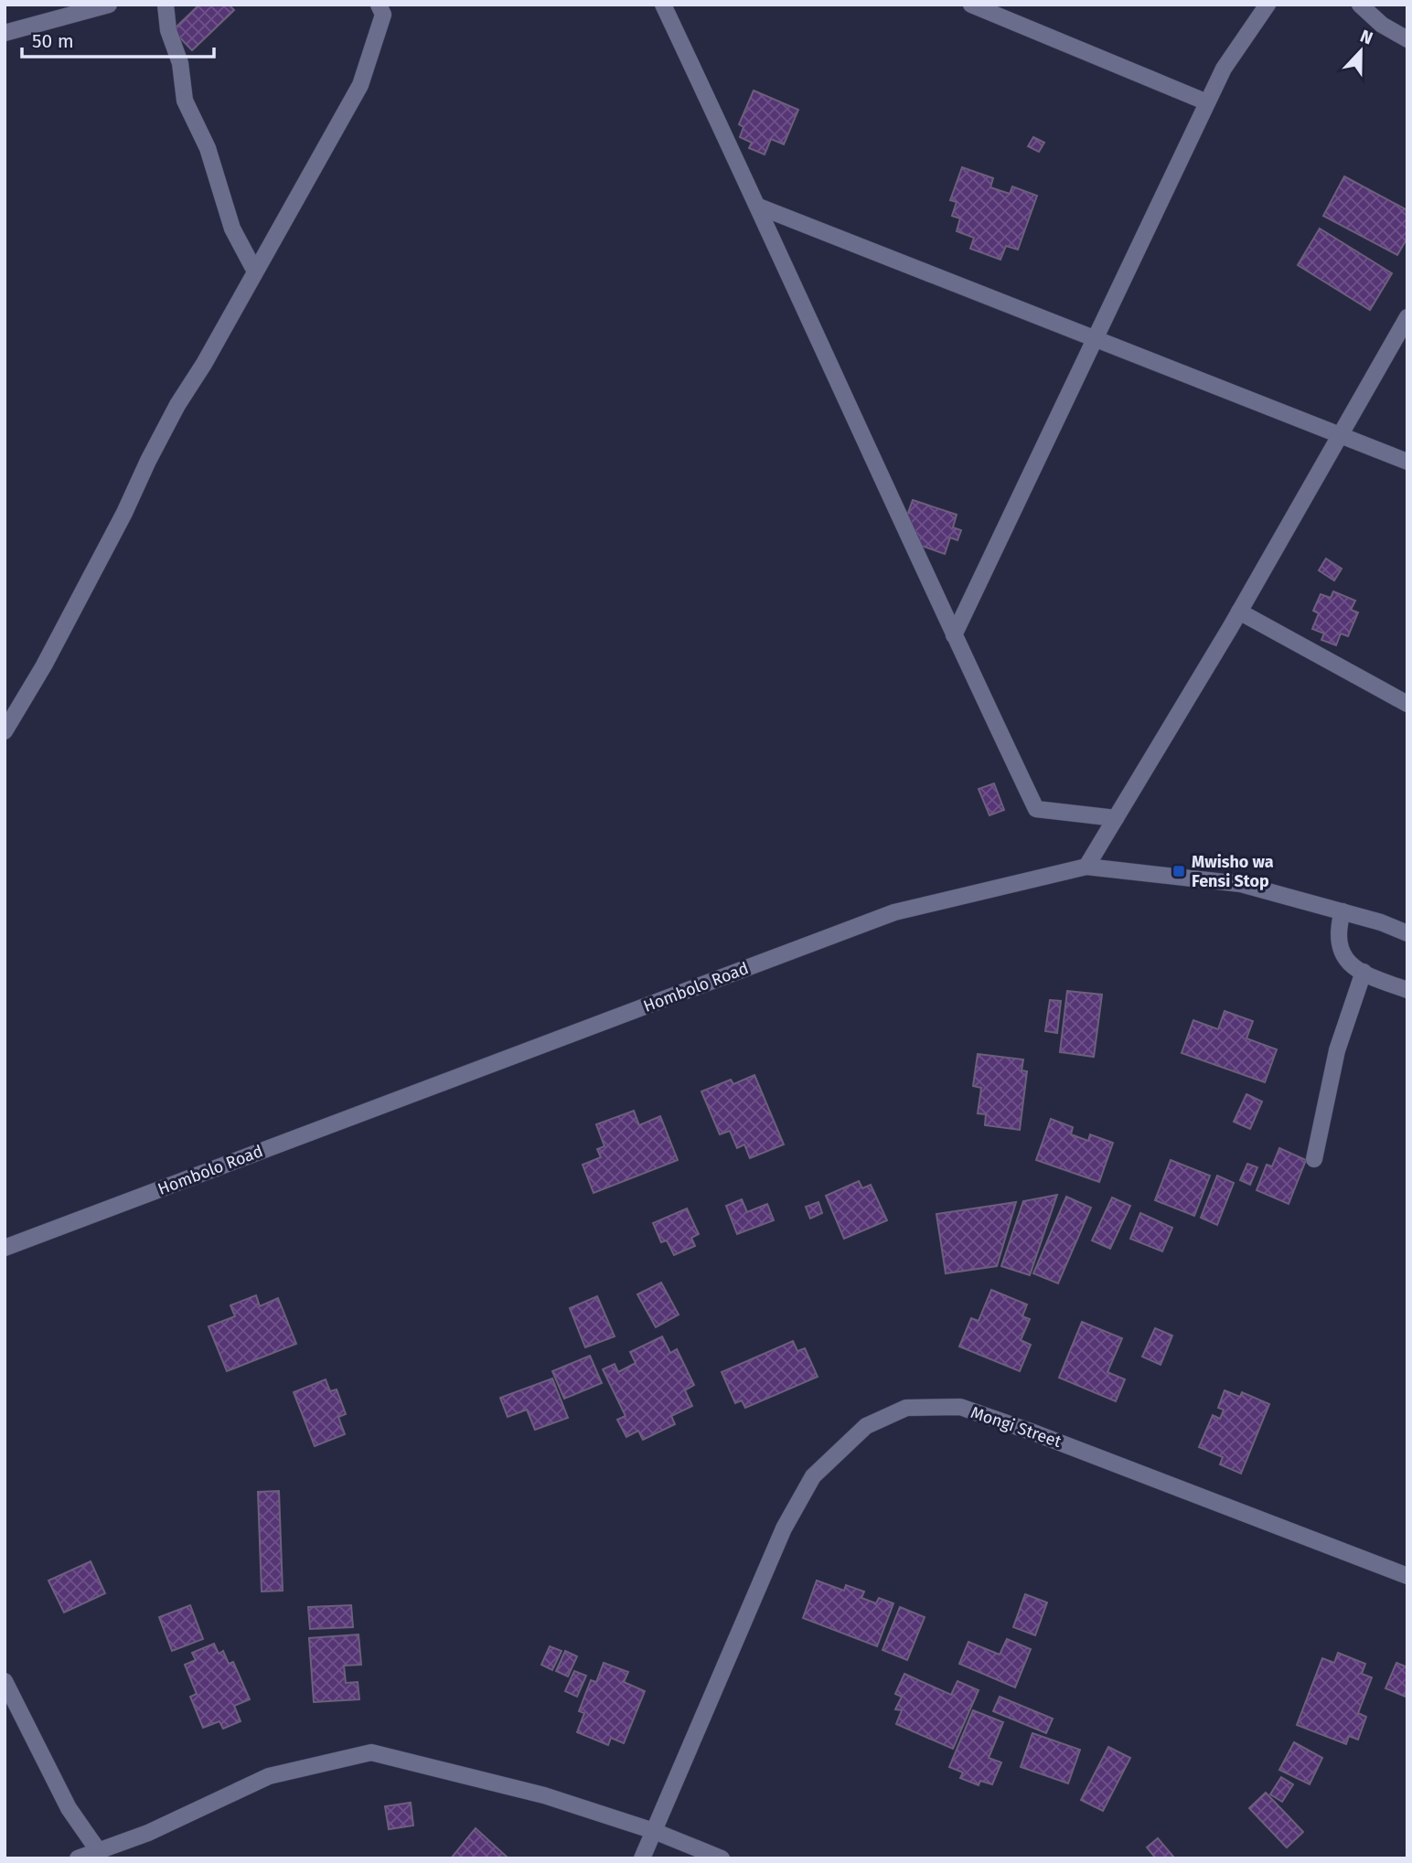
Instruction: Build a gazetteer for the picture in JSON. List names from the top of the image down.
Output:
{
  "streets": {
    "street": ["Hombolo Road", "Mongi Street"]
  },
  "places": {
    "transit": ["Mwisho wa Fensi Stop"]
  },
  "scale_bar": "50 m",
  "north": "top"
}
